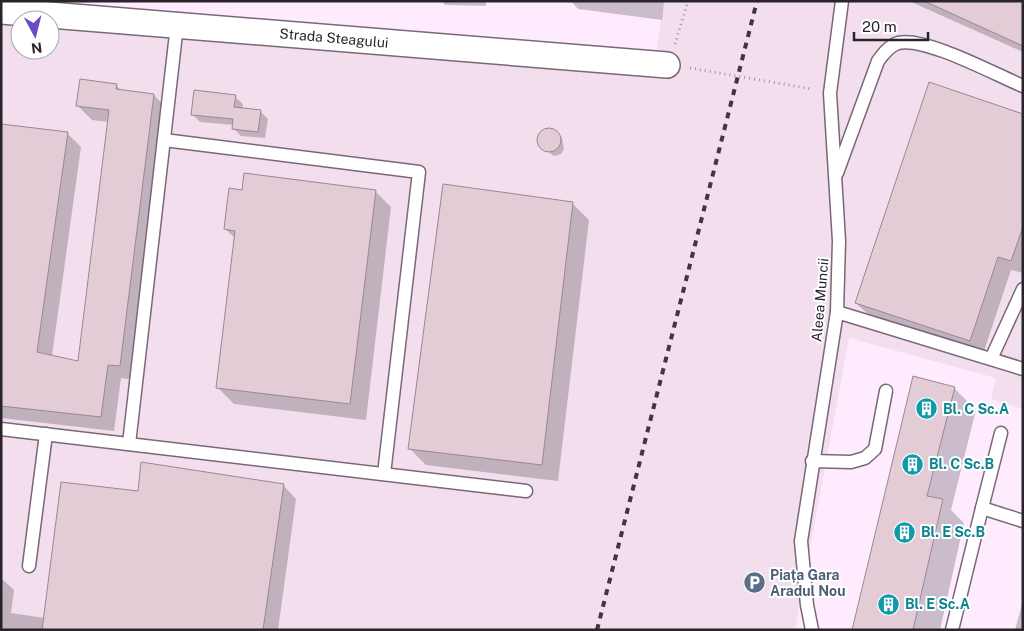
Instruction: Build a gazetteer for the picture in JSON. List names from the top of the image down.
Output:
{
  "streets": {
    "street": ["Strada Steagului"],
    "lane": ["Aleea Muncii"]
  },
  "places": {
    "building": [
      "Bl. C Sc.A",
      "Bl. C Sc.B",
      "Bl. E Sc.B",
      "Bl. E Sc.A"
    ],
    "parking": ["Piața Gara Aradul Nou"]
  },
  "scale_bar": "20 m",
  "north": "bottom"
}
